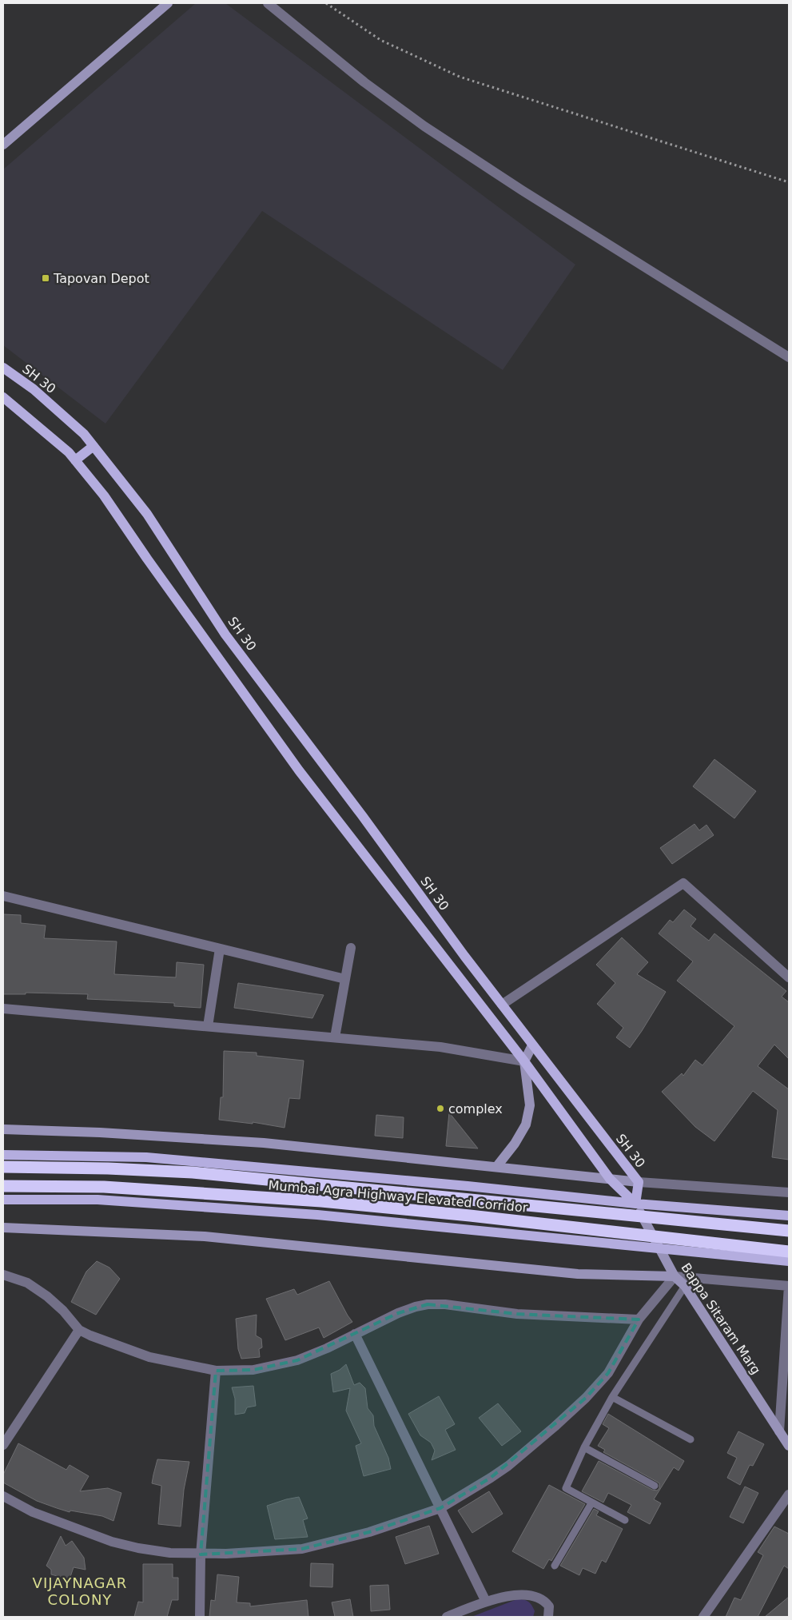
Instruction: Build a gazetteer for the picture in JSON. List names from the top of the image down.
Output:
{
  "streets": {
    "highway": ["Mumbai Agra Highway Elevated Corridor"],
    "main road": ["SH 30"],
    "street": ["Bappa Sitaram Marg"]
  },
  "crossings": [
    ["SH 30", "Bappa Sitaram Marg"]
  ],
  "districts": ["VIJAYNAGAR COLONY"],
  "places": {
    "transit": ["Tapovan Depot"],
    "other": ["complex"]
  }
}
